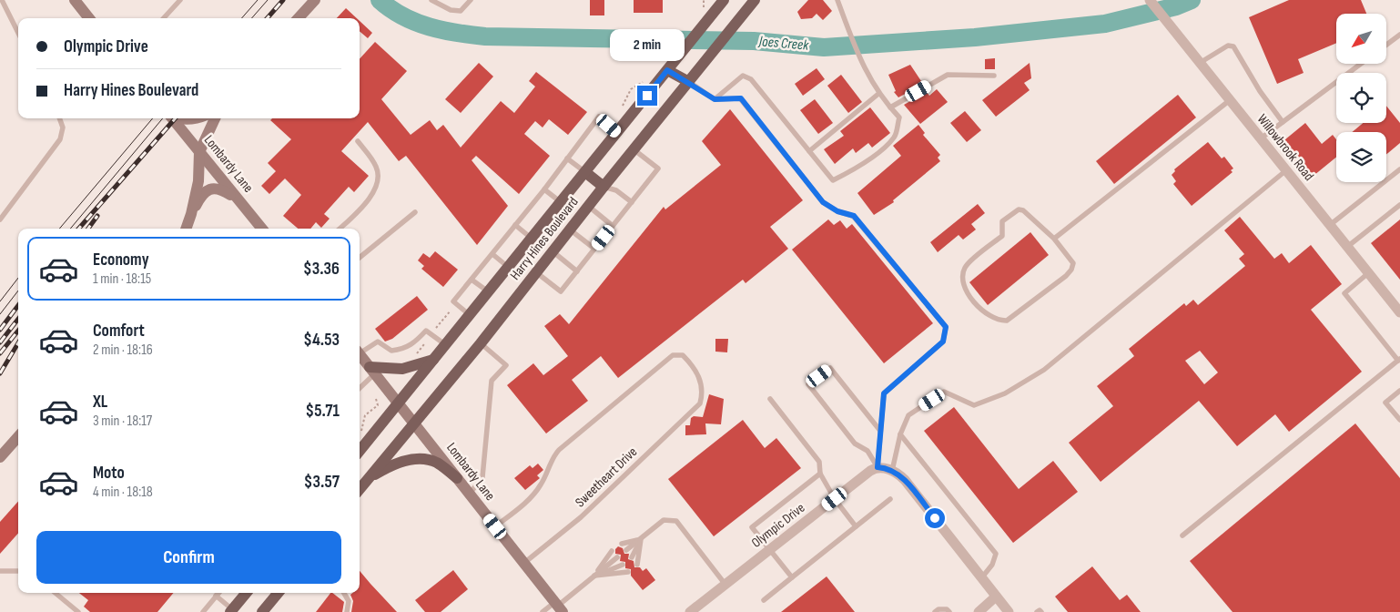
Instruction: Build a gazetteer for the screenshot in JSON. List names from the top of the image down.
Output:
{
  "streets": {
    "main road": ["Lombardy Lane", "Harry Hines Boulevard"],
    "street": ["Willowbrook Road", "Olympic Drive"],
    "lane": ["Sweetheart Drive"]
  },
  "crossings": [
    ["Lombardy Lane", "Harry Hines Boulevard"],
    ["Lombardy Lane", "Sweetheart Drive"]
  ],
  "water": ["Joes Creek"],
  "north": "bottom left",
  "page": {
    "banner": ["Olympic Drive", "Harry Hines Boulevard"],
    "bubble": "2 min",
    "list": [
      {
        "name": "Economy",
        "note": "1 min · 18:15",
        "value": "$3.36"
      },
      {
        "name": "Comfort",
        "note": "2 min · 18:16",
        "value": "$4.53"
      },
      {
        "name": "XL",
        "note": "3 min · 18:17",
        "value": "$5.71"
      },
      {
        "name": "Moto",
        "note": "4 min · 18:18",
        "value": "$3.57"
      }
    ],
    "buttons": "Confirm"
  }
}
